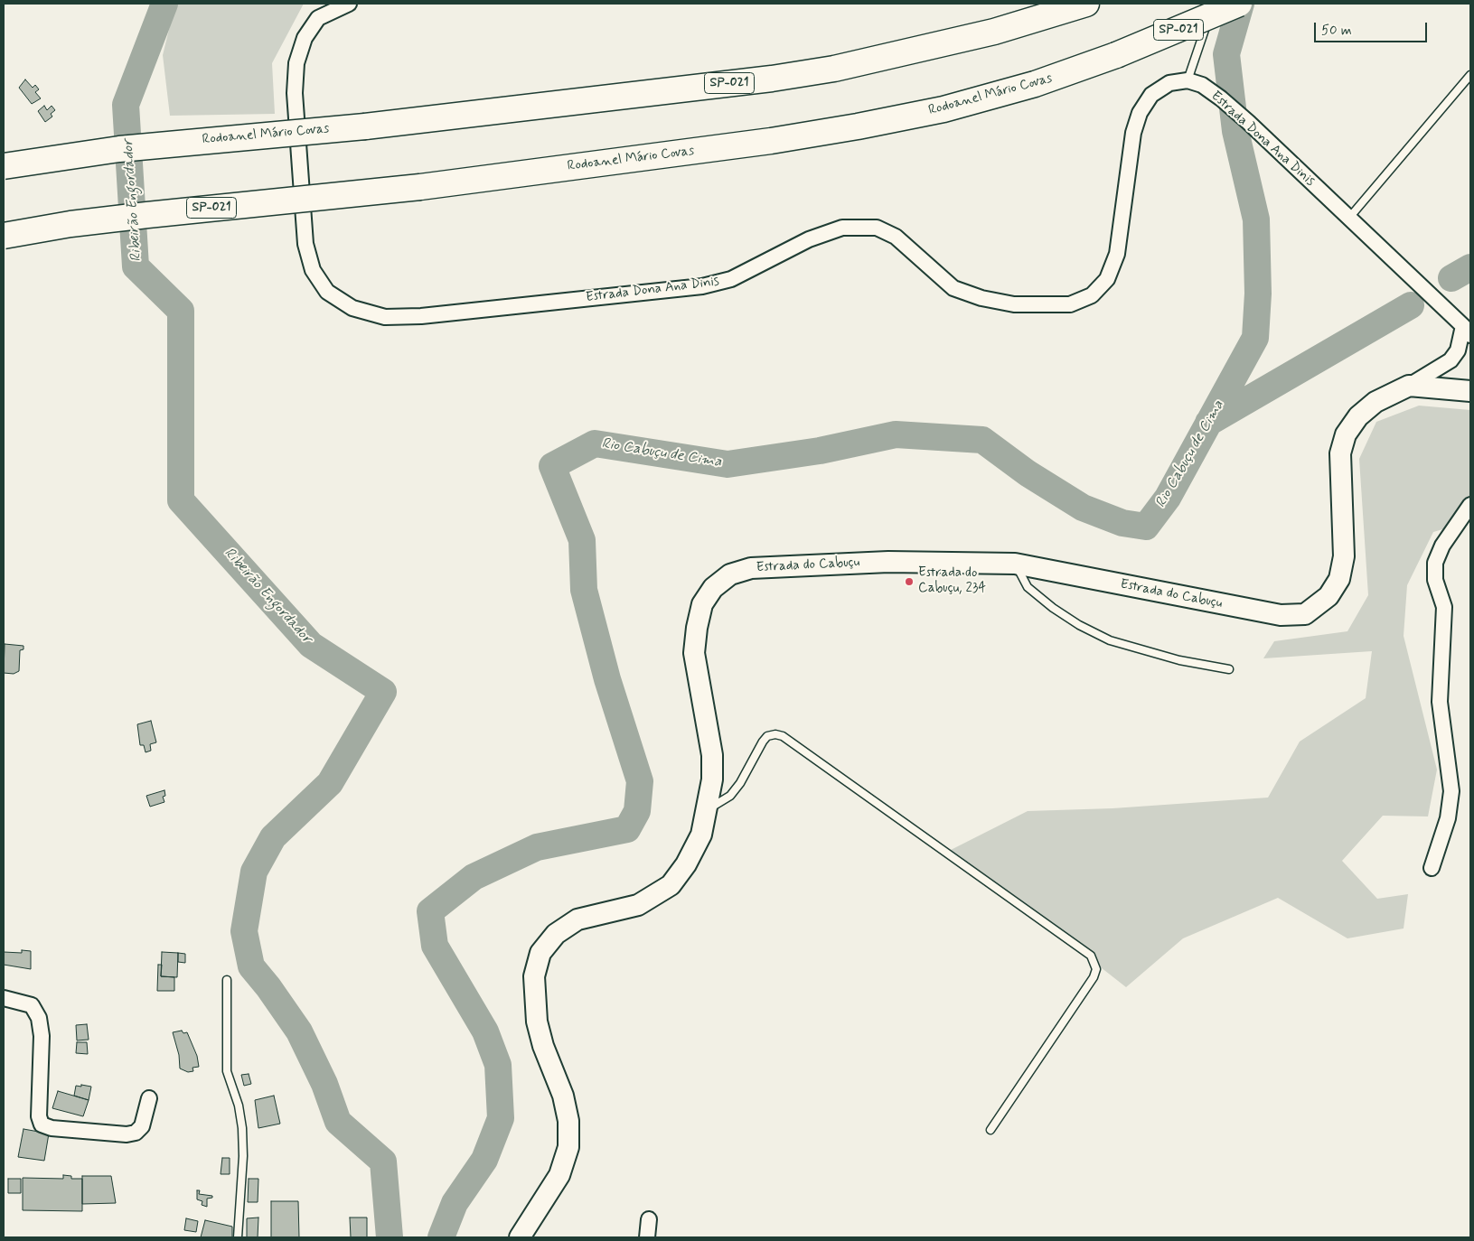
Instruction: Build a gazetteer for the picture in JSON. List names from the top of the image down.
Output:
{
  "streets": {
    "highway": ["SP-021", "Rodoanel Mário Covas"],
    "main road": ["Estrada do Cabuçu"],
    "street": ["Estrada Dona Ana Dinis"]
  },
  "water": ["Ribeirão Engordador", "Rio Cabuçu de Cima"],
  "places": ["Estrada do Cabuçu, 234"],
  "scale_bar": "50 m"
}
